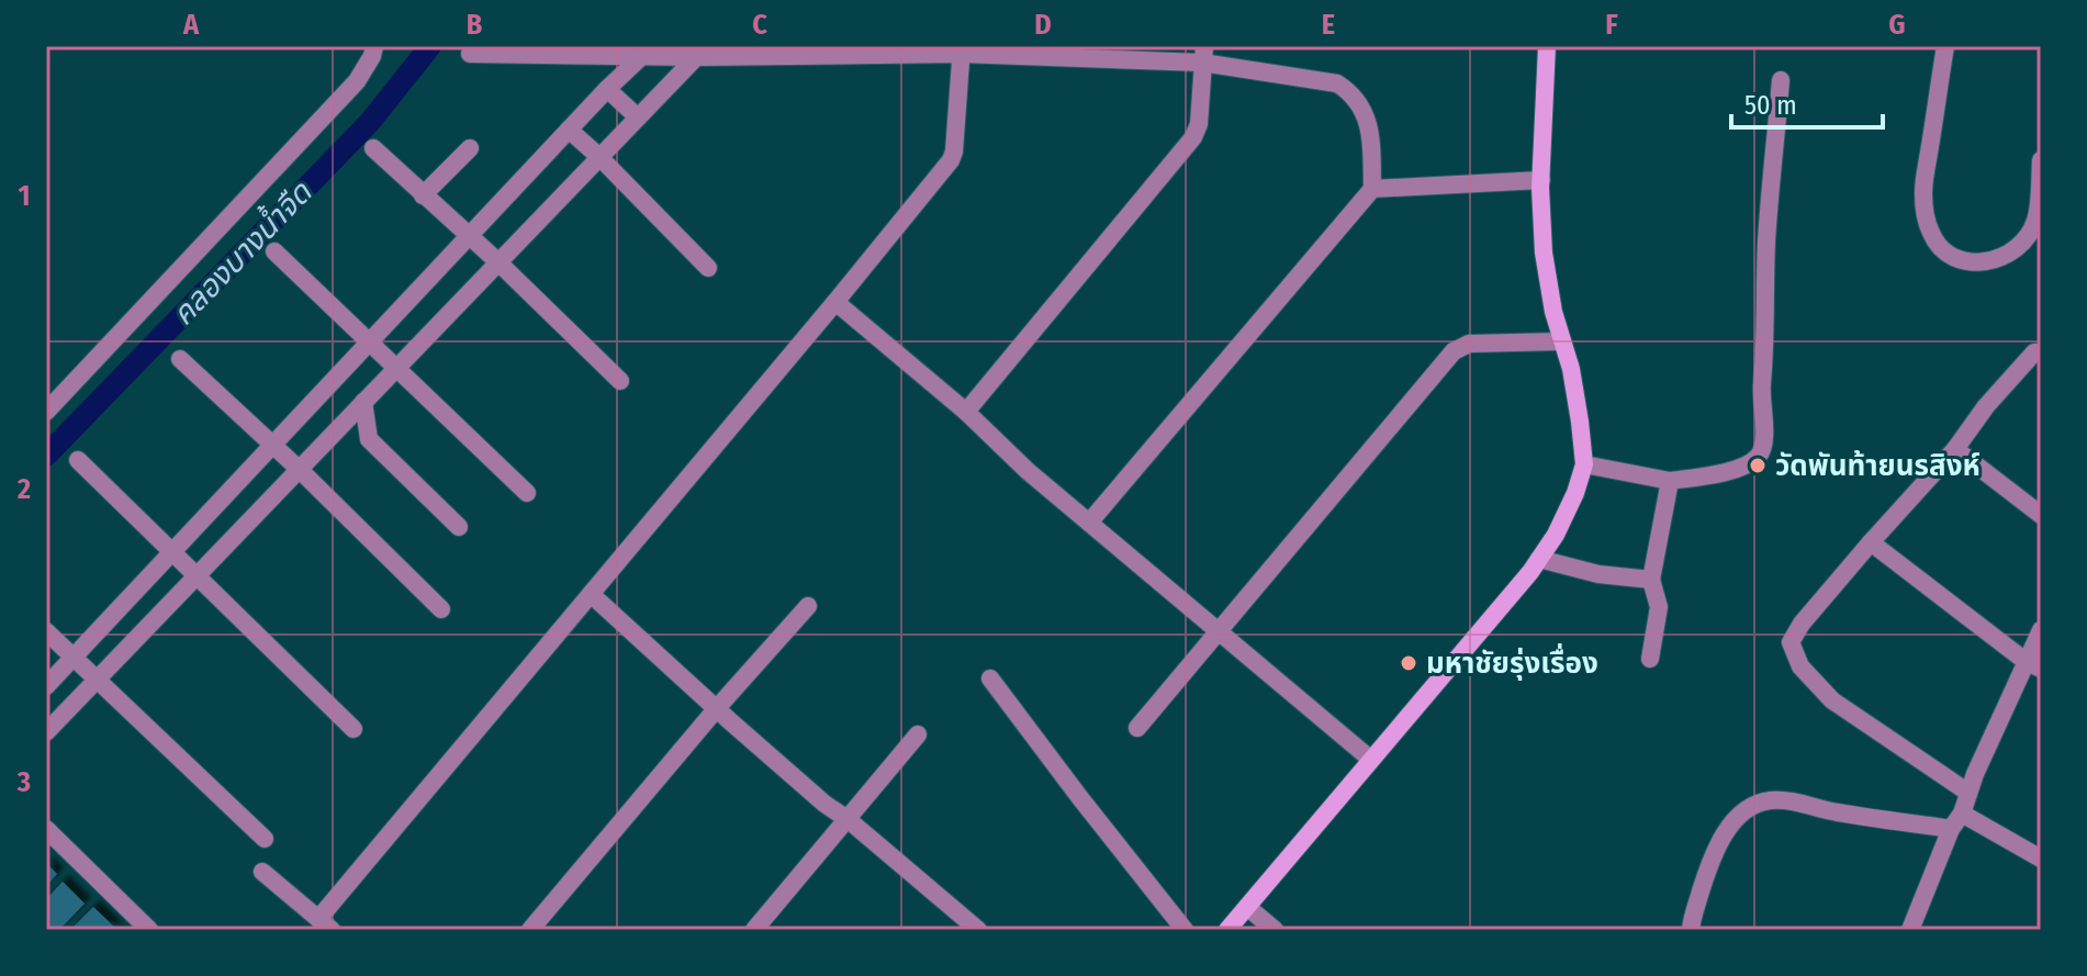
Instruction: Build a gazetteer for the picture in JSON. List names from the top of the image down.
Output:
{
  "water": ["คลองบางน้ำจืด"],
  "places": ["วัดพันท้ายนรสิงห์", "มหาชัยรุ่งเรื่อง"],
  "scale_bar": "50 m",
  "grid": {
    "columns": [
      "A",
      "B",
      "C",
      "D",
      "E",
      "F",
      "G"
    ],
    "rows": ["1", "2", "3"]
  }
}
